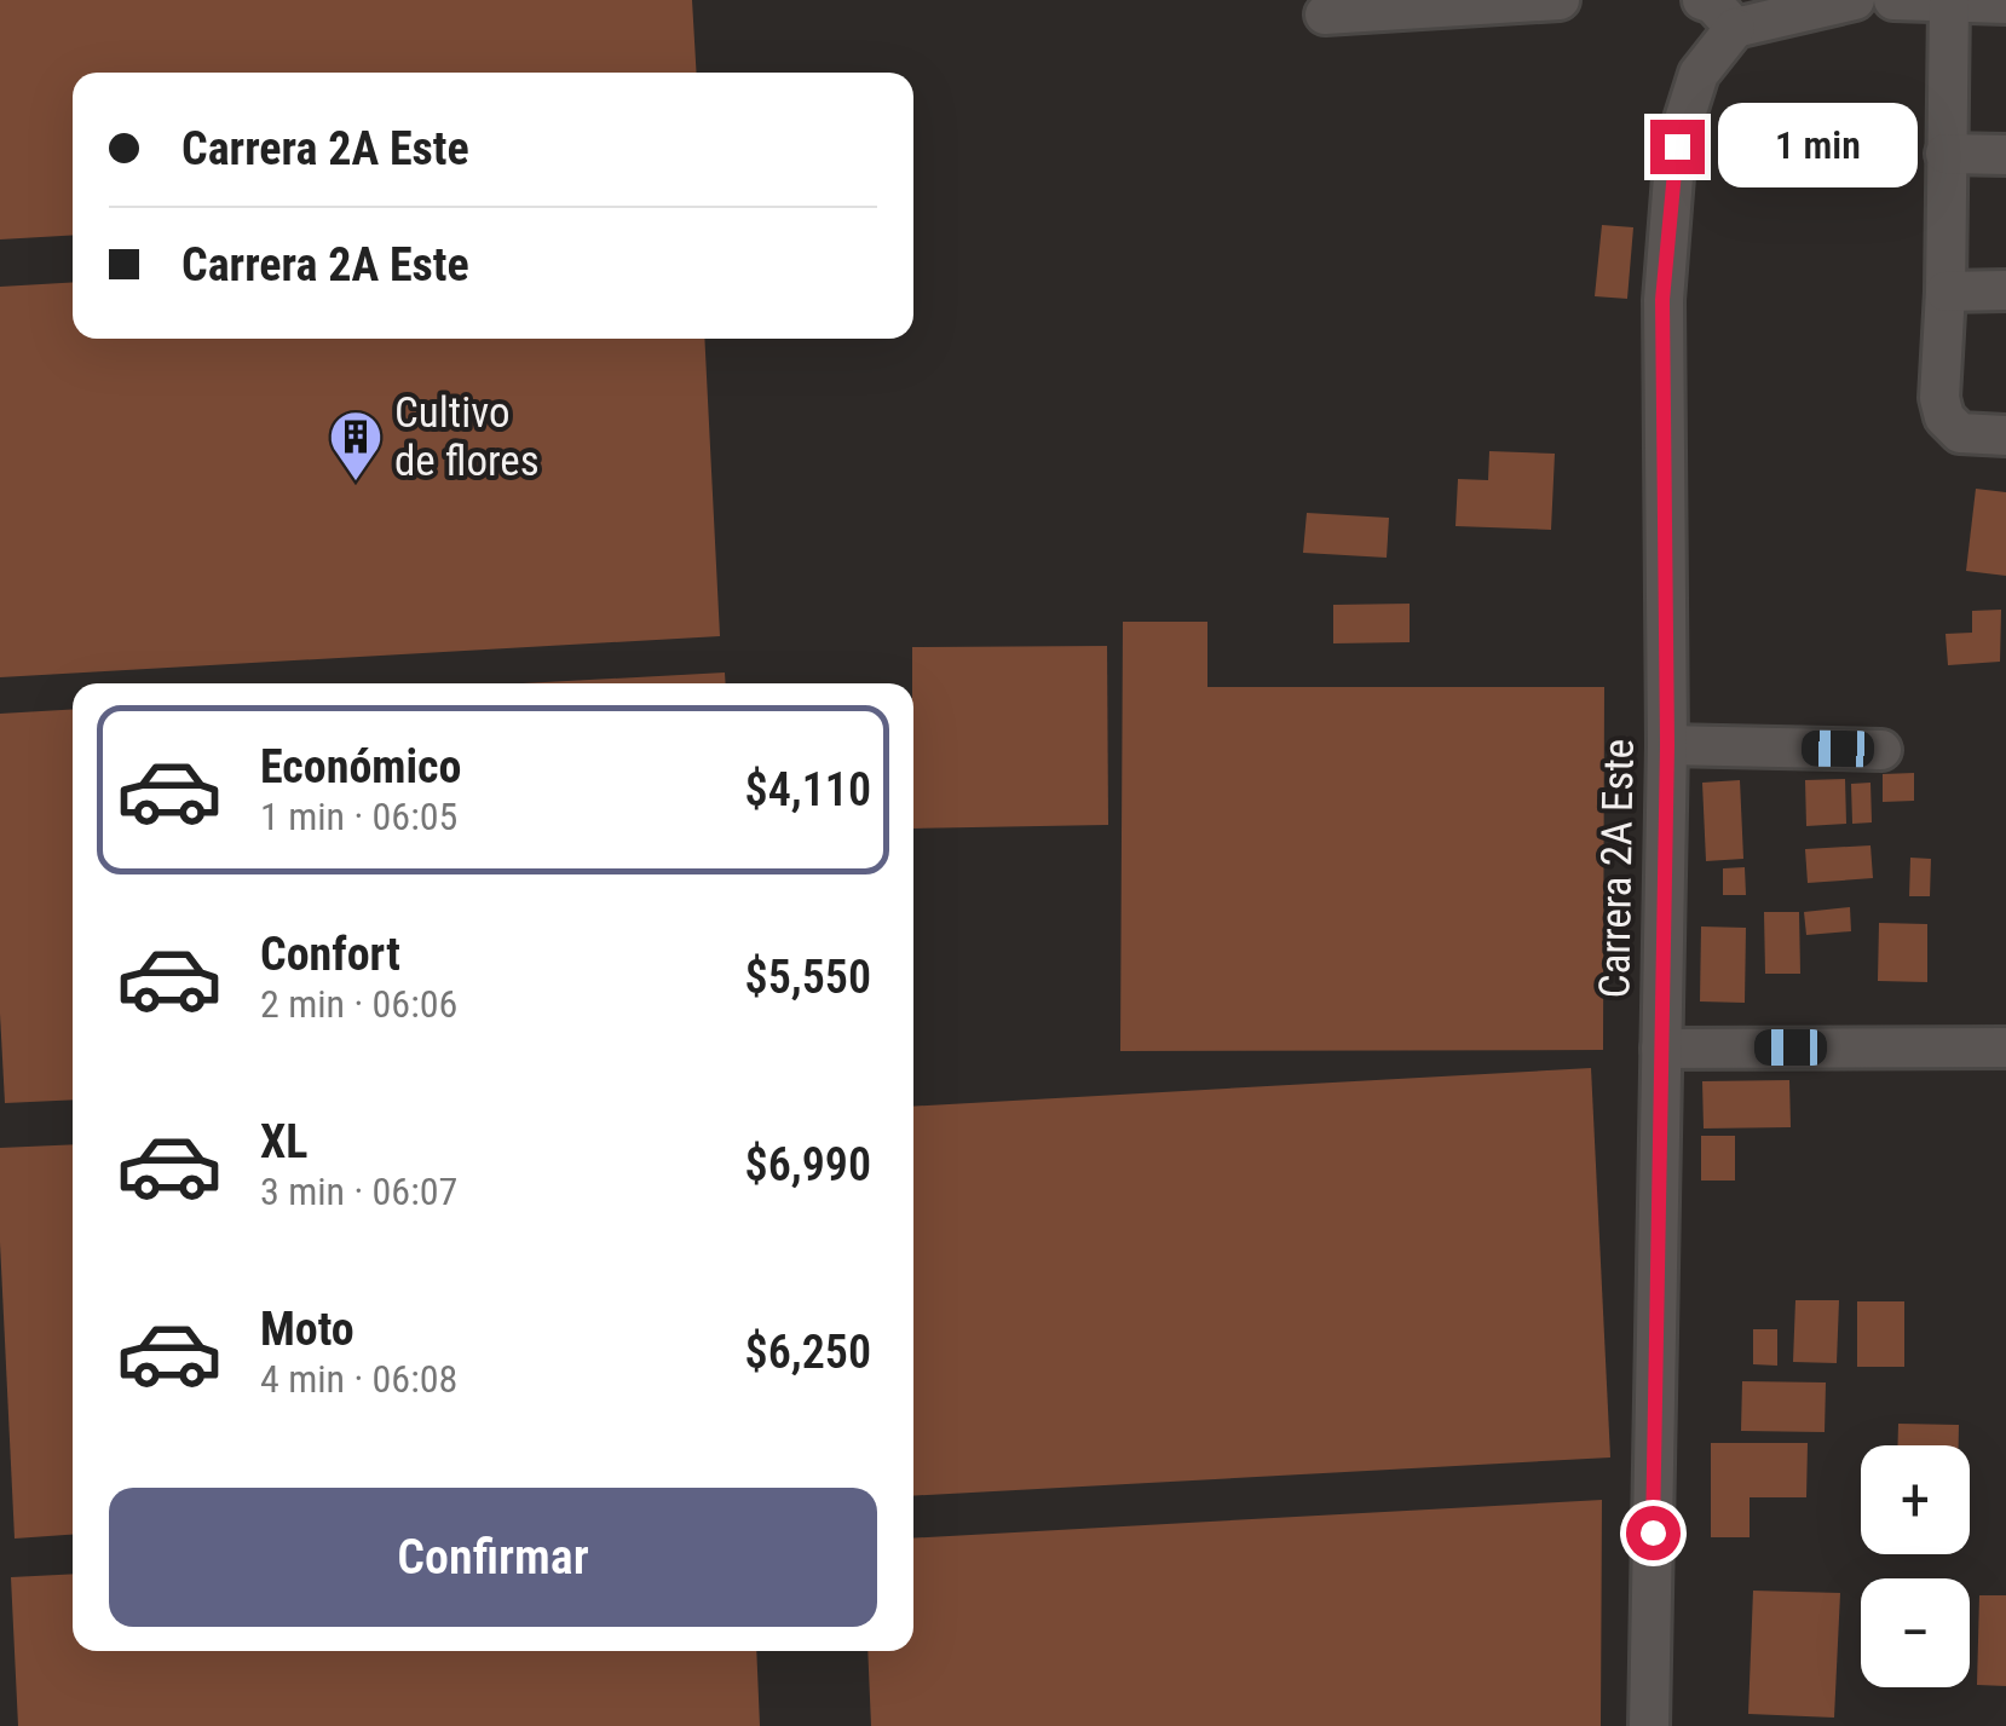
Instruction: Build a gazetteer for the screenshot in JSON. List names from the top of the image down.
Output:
{
  "streets": {
    "street": ["Carrera 2A Este"]
  },
  "places": {
    "building": ["Cultivo de flores"]
  },
  "page": {
    "banner": ["Carrera 2A Este", "Carrera 2A Este"],
    "bubble": "1 min",
    "list": [
      {
        "name": "Económico",
        "note": "1 min · 06:05",
        "value": "$4,110"
      },
      {
        "name": "Confort",
        "note": "2 min · 06:06",
        "value": "$5,550"
      },
      {
        "name": "XL",
        "note": "3 min · 06:07",
        "value": "$6,990"
      },
      {
        "name": "Moto",
        "note": "4 min · 06:08",
        "value": "$6,250"
      }
    ],
    "map_buttons": ["+", "−"],
    "buttons": "Confirmar"
  }
}
